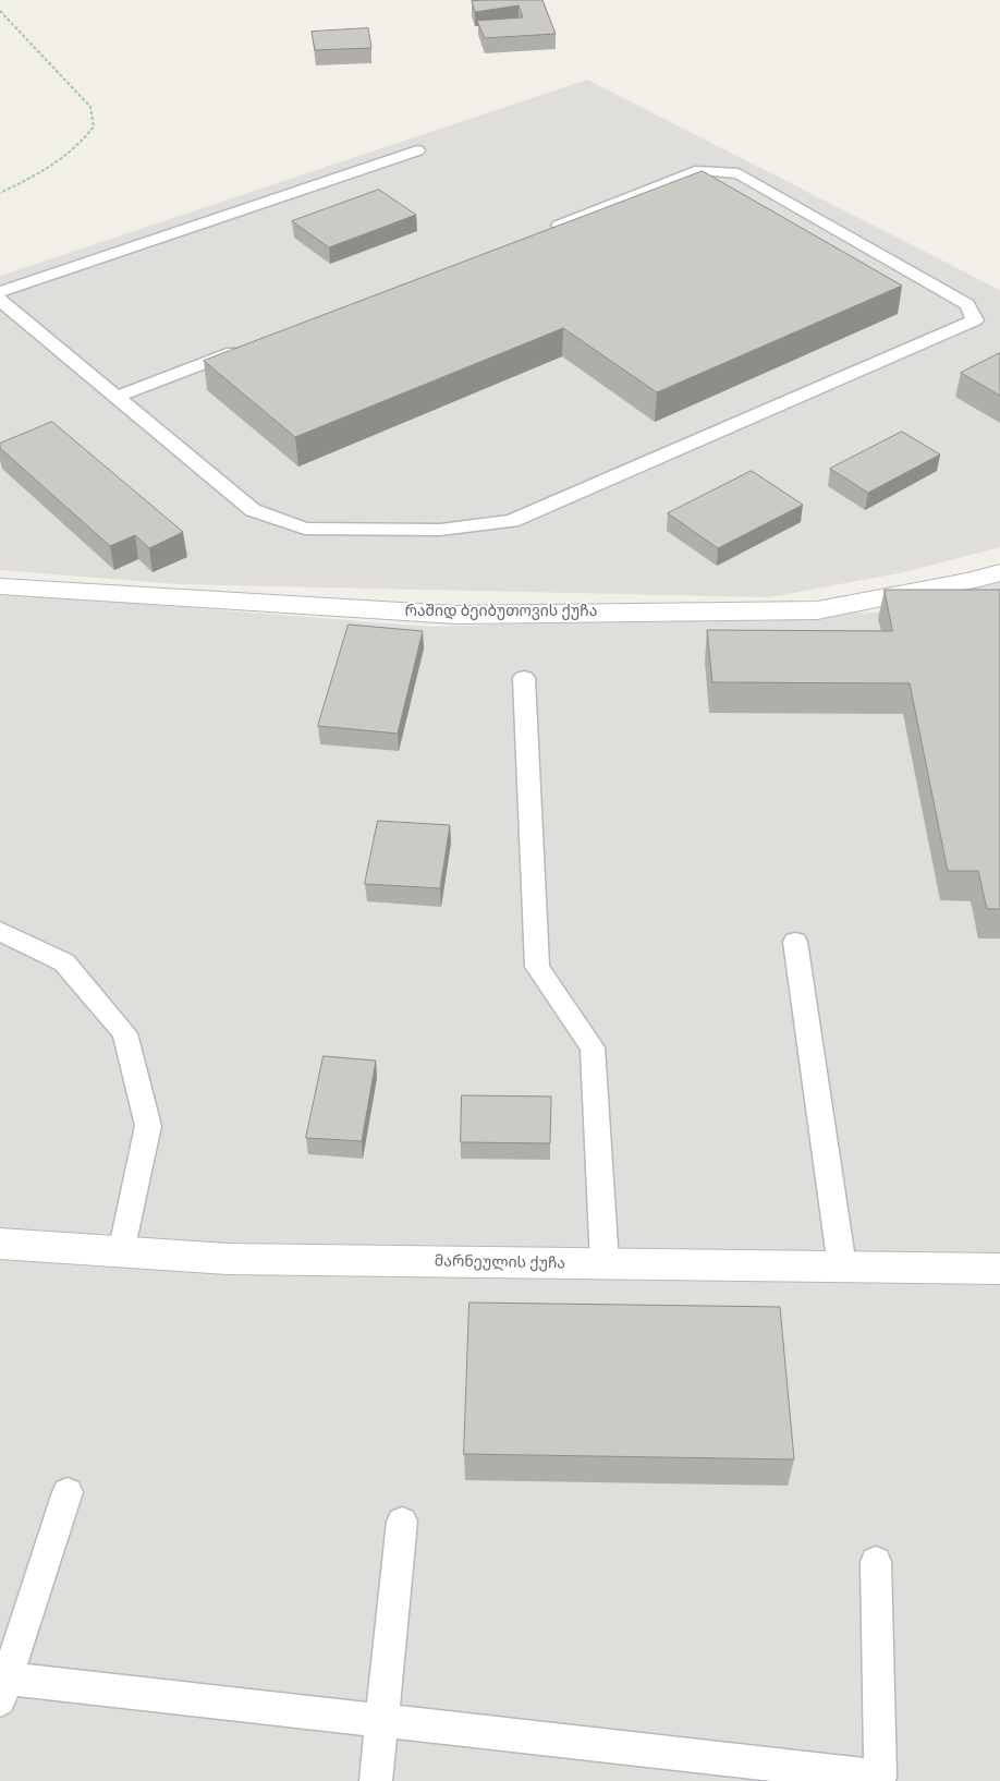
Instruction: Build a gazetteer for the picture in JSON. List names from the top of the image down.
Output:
{
  "streets": {
    "street": ["რაშიდ ბეიბუთოვის ქუჩა", "მარნეულის ქუჩა"]
  }
}
